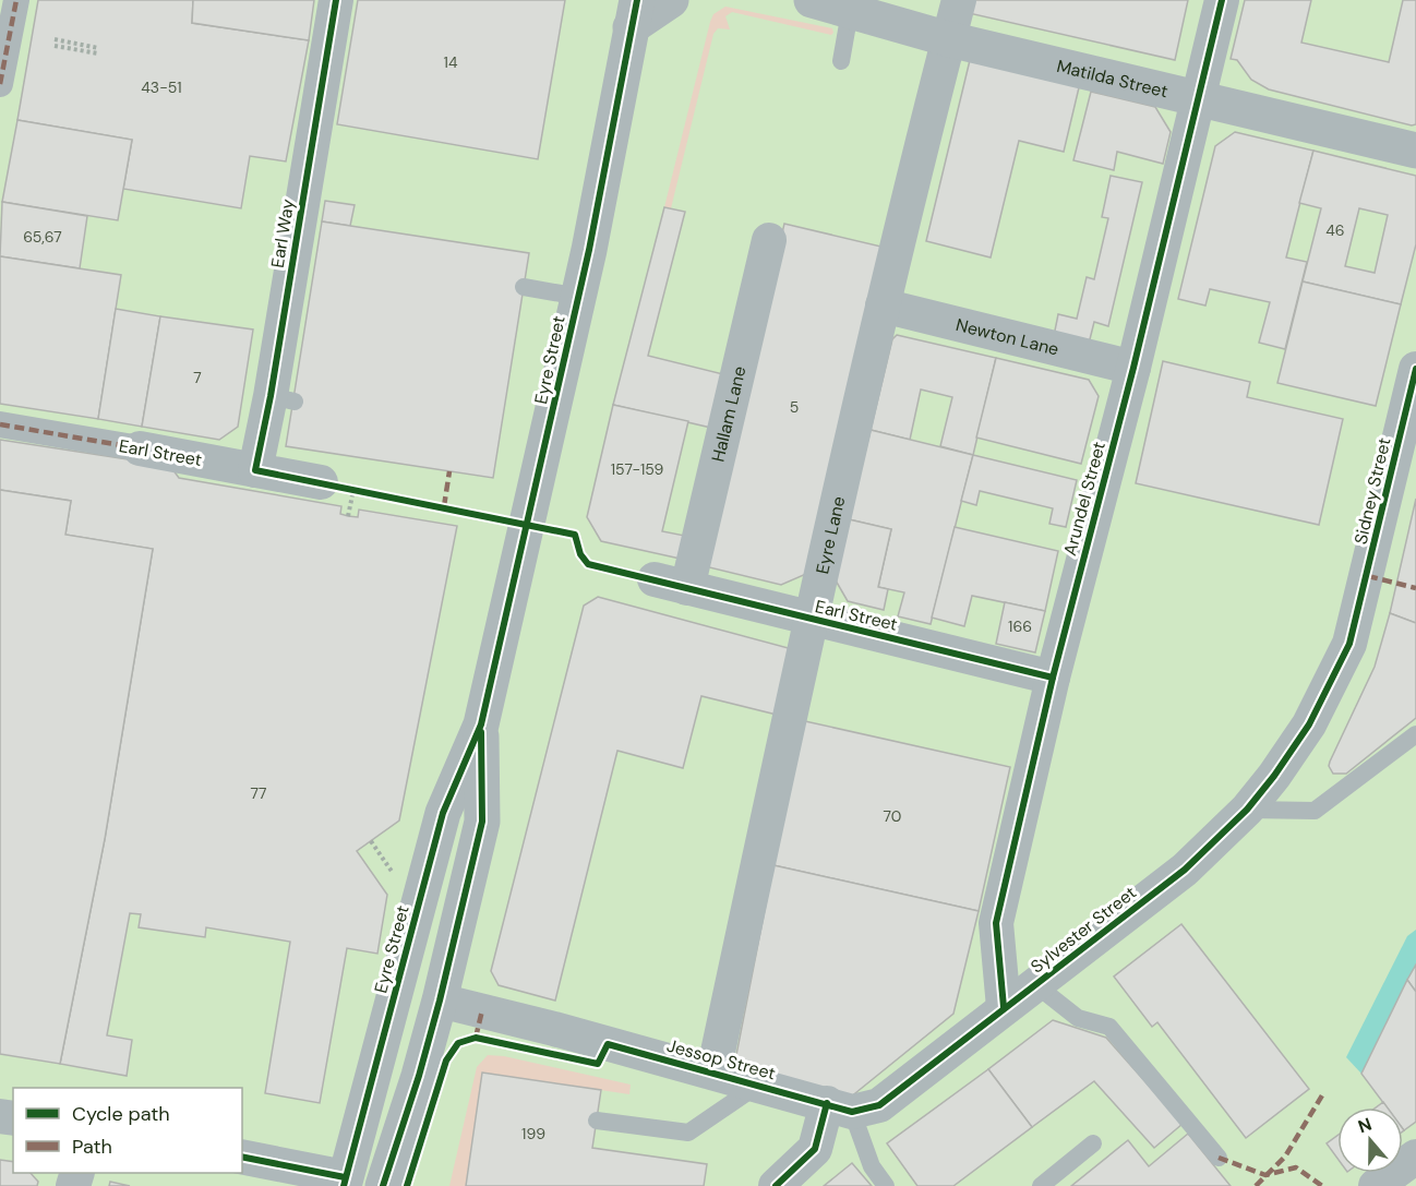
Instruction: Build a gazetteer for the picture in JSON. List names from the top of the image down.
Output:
{
  "streets": {
    "street": [
      "Matilda Street",
      "Earl Way",
      "Newton Lane",
      "Eyre Street",
      "Hallam Lane",
      "Earl Street",
      "Sidney Street",
      "Arundel Street",
      "Eyre Lane",
      "Sylvester Street",
      "Jessop Street"
    ]
  },
  "crossings": [
    ["Matilda Street", "Arundel Street"],
    ["Matilda Street", "Eyre Lane"],
    ["Earl Way", "Earl Street"],
    ["Newton Lane", "Arundel Street"],
    ["Newton Lane", "Eyre Lane"],
    ["Eyre Street", "Jessop Street"],
    ["Hallam Lane", "Earl Street"],
    ["Earl Street", "Arundel Street"],
    ["Earl Street", "Eyre Lane"],
    ["Sidney Street", "Sylvester Street"],
    ["Arundel Street", "Sylvester Street"],
    ["Eyre Lane", "Jessop Street"],
    ["Sylvester Street", "Jessop Street"]
  ],
  "house_numbers": [
    "14",
    "43-51",
    "46",
    "65,67",
    "7",
    "5",
    "157-159",
    "166",
    "77",
    "70",
    "199"
  ],
  "legend": ["Cycle path", "Path"],
  "north": "top"
}
